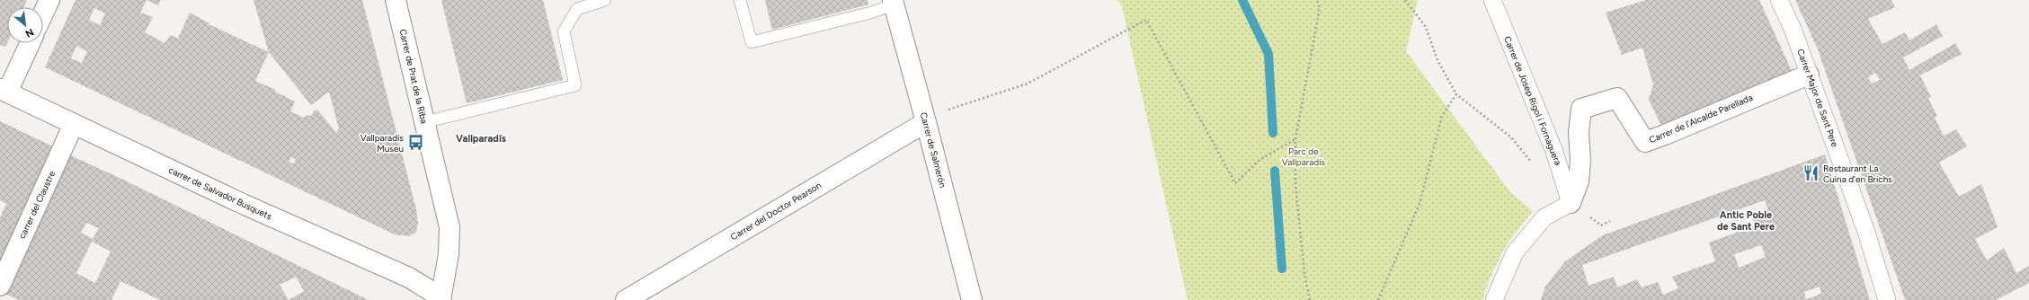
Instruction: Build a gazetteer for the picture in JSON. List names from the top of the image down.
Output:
{
  "streets": {
    "street": [
      "Carrer de Prat de la Riba",
      "Carrer Major de Sant Pere",
      "Carrer de Josep Rigol i Fornaguera",
      "Carrer de l'Alcalde Parellada",
      "Carrer de Salmerón",
      "carrer de Salvador Busquets",
      "carrer del Claustre",
      "Carrer del Doctor Pearson"
    ]
  },
  "crossings": [
    ["Carrer de Prat de la Riba", "carrer de Salvador Busquets"],
    ["Carrer Major de Sant Pere", "Carrer de l'Alcalde Parellada"],
    ["Carrer de Josep Rigol i Fornaguera", "Carrer de l'Alcalde Parellada"],
    ["Carrer de Salmerón", "Carrer del Doctor Pearson"],
    ["carrer de Salvador Busquets", "carrer del Claustre"]
  ],
  "districts": ["Vallparadís", "Antic Poble de Sant Pere"],
  "parks": ["Parc de Vallparadís"],
  "places": {
    "bus stop": ["Vallparadís Museu"],
    "restaurant": ["Restaurant La Cuina d’en Brichs"]
  },
  "north": "bottom right"
}
